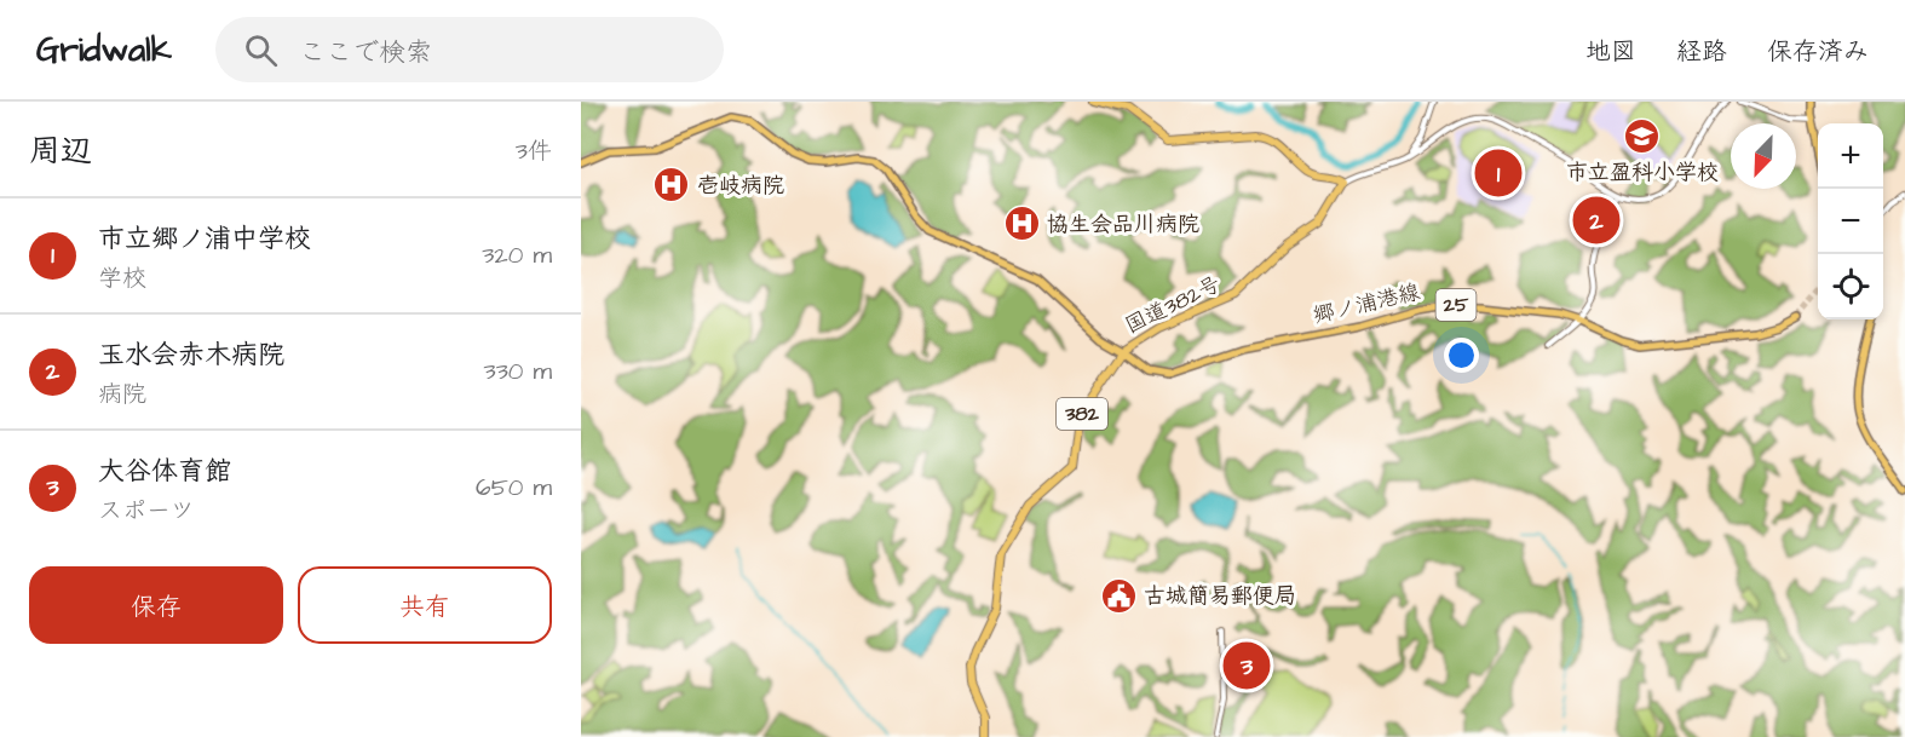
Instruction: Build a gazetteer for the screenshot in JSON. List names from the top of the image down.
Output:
{
  "streets": {
    "highway": ["国道382号", "382"],
    "main road": ["郷ノ浦港線", "25"]
  },
  "crossings": [
    ["郷ノ浦港線", "国道382号"]
  ],
  "places": {
    "school or university": ["市立盈科小学校"],
    "hospital": ["壱岐病院", "協生会品川病院"],
    "public building": ["古城簡易郵便局"]
  },
  "north": "bottom left",
  "page": {
    "header": "Gridwalk",
    "search": "ここで検索",
    "nav": ["地図", "経路", "保存済み"],
    "heading": ["周辺", "3件"],
    "map_buttons": ["+", "−"],
    "pins": ["1", "2", "3"],
    "list": [
      {
        "mark": "1",
        "name": "市立郷ノ浦中学校",
        "note": "学校",
        "value": "320 m"
      },
      {
        "mark": "2",
        "name": "玉水会赤木病院",
        "note": "病院",
        "value": "330 m"
      },
      {
        "mark": "3",
        "name": "大谷体育館",
        "note": "スポーツ",
        "value": "650 m"
      }
    ],
    "buttons": ["保存", "共有"]
  }
}
